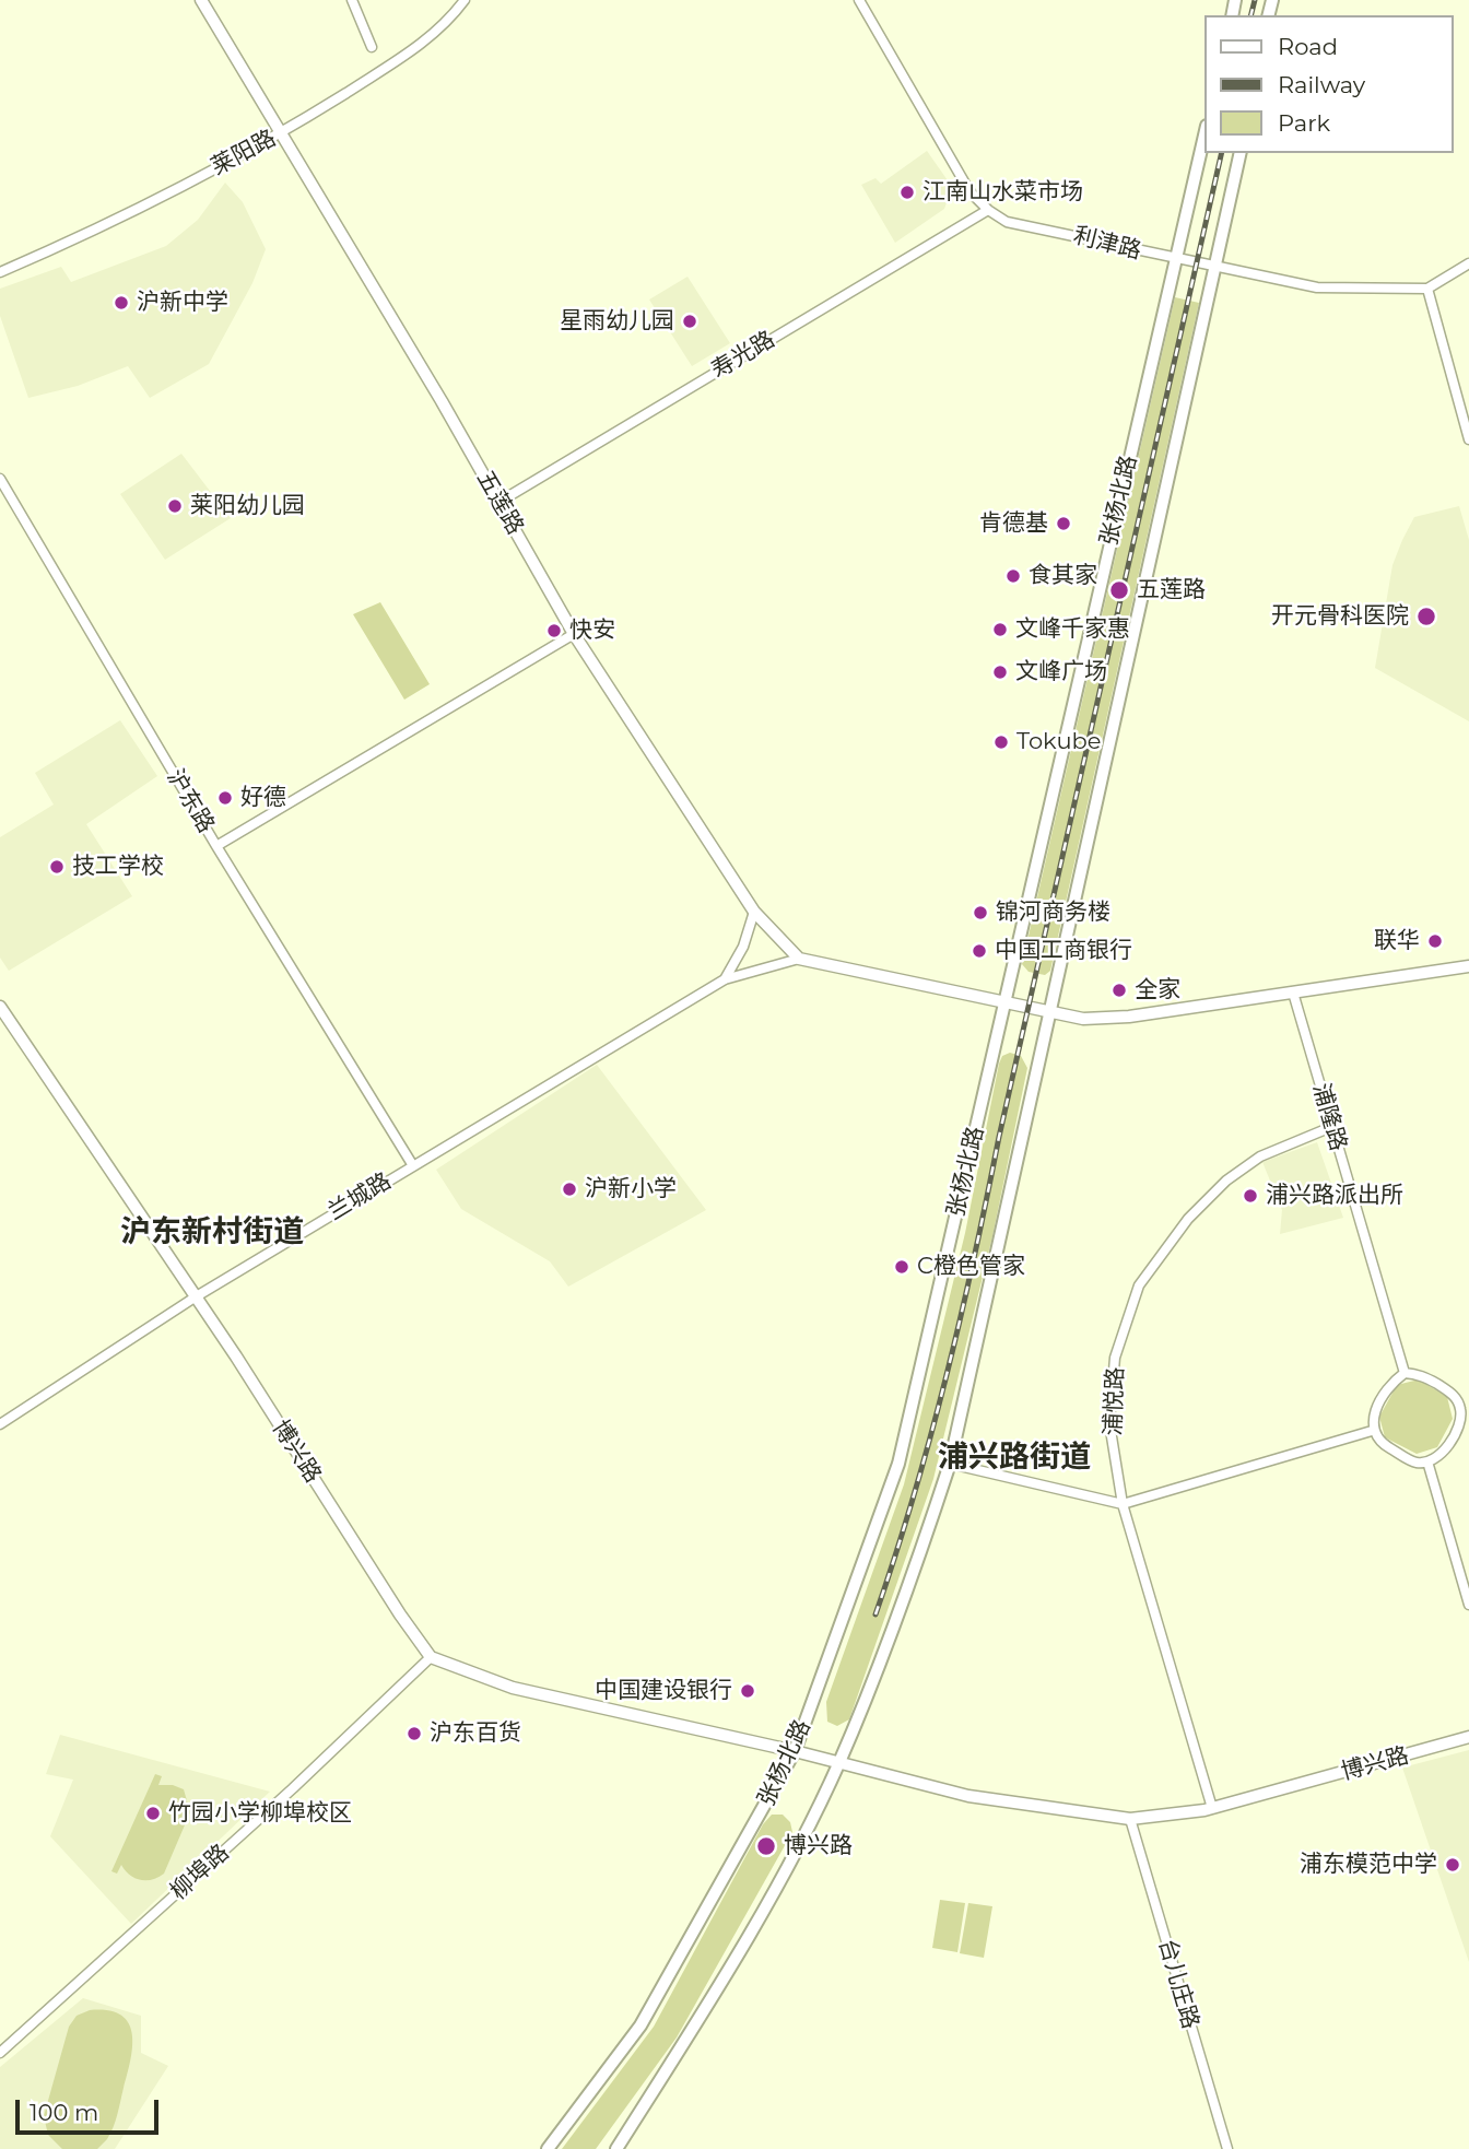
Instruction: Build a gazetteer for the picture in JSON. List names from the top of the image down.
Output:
{
  "streets": {
    "main road": ["张杨北路"],
    "street": [
      "莱阳路",
      "利津路",
      "寿光路",
      "五莲路",
      "沪东路",
      "浦隆路",
      "兰城路",
      "浦悦路",
      "博兴路",
      "柳埠路",
      "台儿庄路"
    ]
  },
  "crossings": [
    ["莱阳路", "五莲路"],
    ["利津路", "寿光路"],
    ["利津路", "张杨北路"],
    ["寿光路", "五莲路"],
    ["张杨北路", "博兴路"],
    ["五莲路", "沪东路"],
    ["五莲路", "兰城路"],
    ["浦隆路", "浦悦路"],
    ["兰城路", "博兴路"],
    ["浦悦路", "博兴路"],
    ["博兴路", "柳埠路"],
    ["博兴路", "台儿庄路"]
  ],
  "districts": ["沪东新村街道", "浦兴路街道"],
  "places": [
    "江南山水菜市场",
    "沪新中学",
    "星雨幼儿园",
    "莱阳幼儿园",
    "肯德基",
    "食其家",
    "五莲路",
    "开元骨科医院",
    "文峰千家惠",
    "快安",
    "文峰广场",
    "Tokube",
    "好德",
    "技工学校",
    "锦河商务楼",
    "联华",
    "中国工商银行",
    "全家",
    "沪新小学",
    "浦兴路派出所",
    "C橙色管家",
    "中国建设银行",
    "沪东百货",
    "竹园小学柳埠校区",
    "博兴路",
    "浦东模范中学"
  ],
  "legend": ["Road", "Railway", "Park"],
  "scale_bar": "100 m"
}
